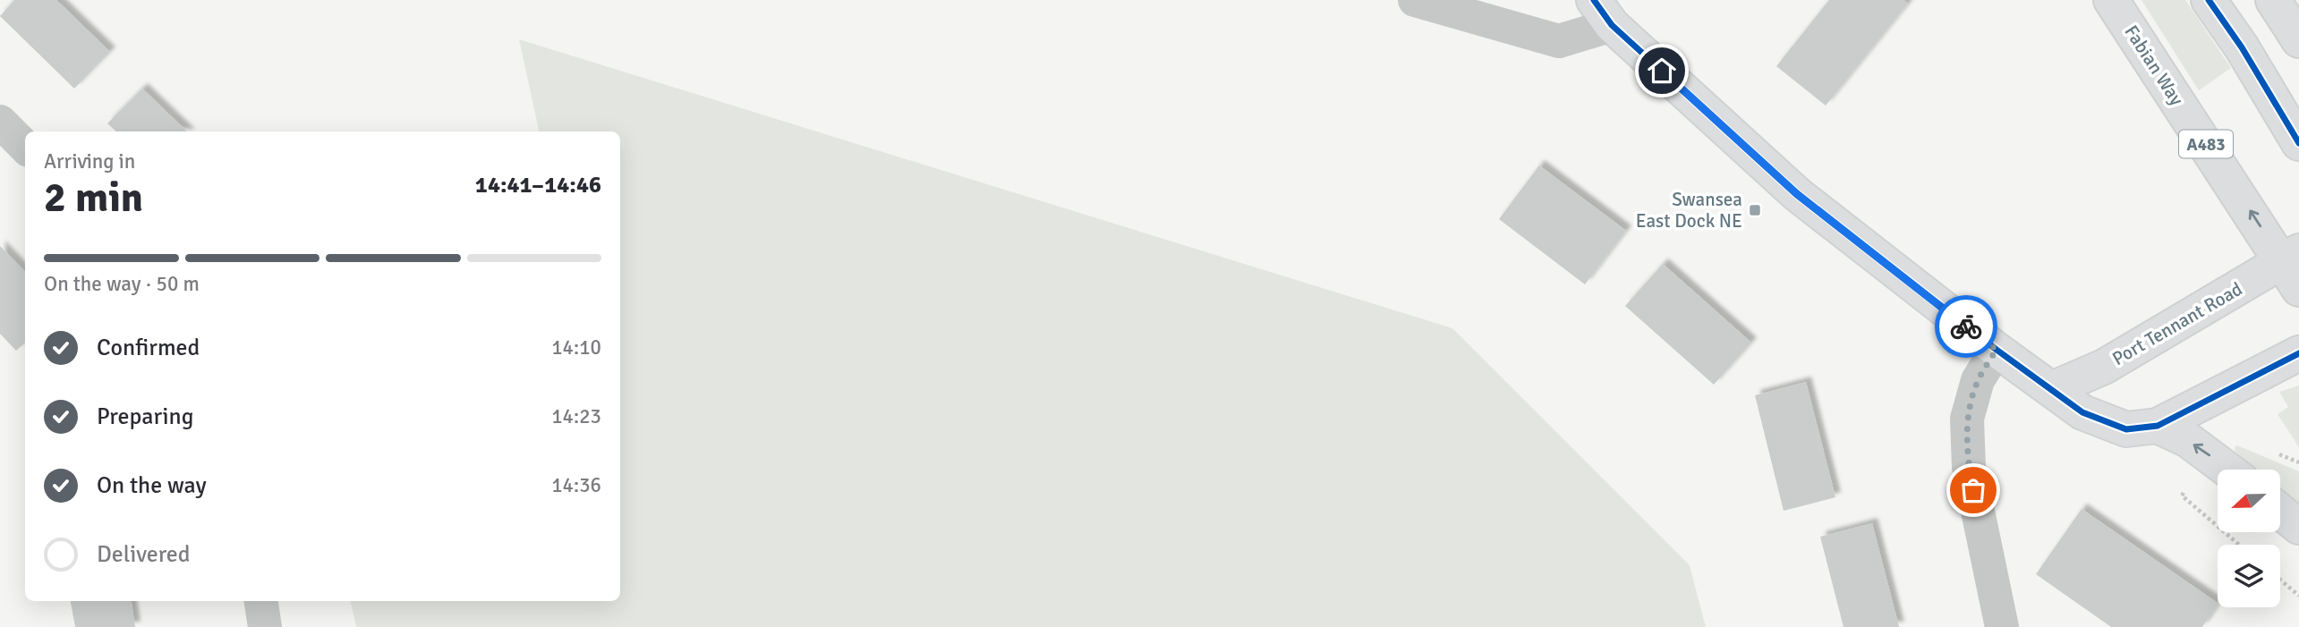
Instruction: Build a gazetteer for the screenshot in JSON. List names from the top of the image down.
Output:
{
  "streets": {
    "main road": ["Fabian Way", "A483", "Port Tennant Road"]
  },
  "crossings": [
    ["Fabian Way", "Port Tennant Road"]
  ],
  "places": {
    "transit": ["Swansea East Dock NE"]
  },
  "north": "left",
  "page": {
    "heading": ["2 min", "Arriving in", "14:41–14:46"],
    "bar": "On the way · 50 m",
    "list": [
      ["Confirmed", "14:10"],
      ["Preparing", "14:23"],
      ["On the way", "14:36"],
      "Delivered"
    ]
  }
}
